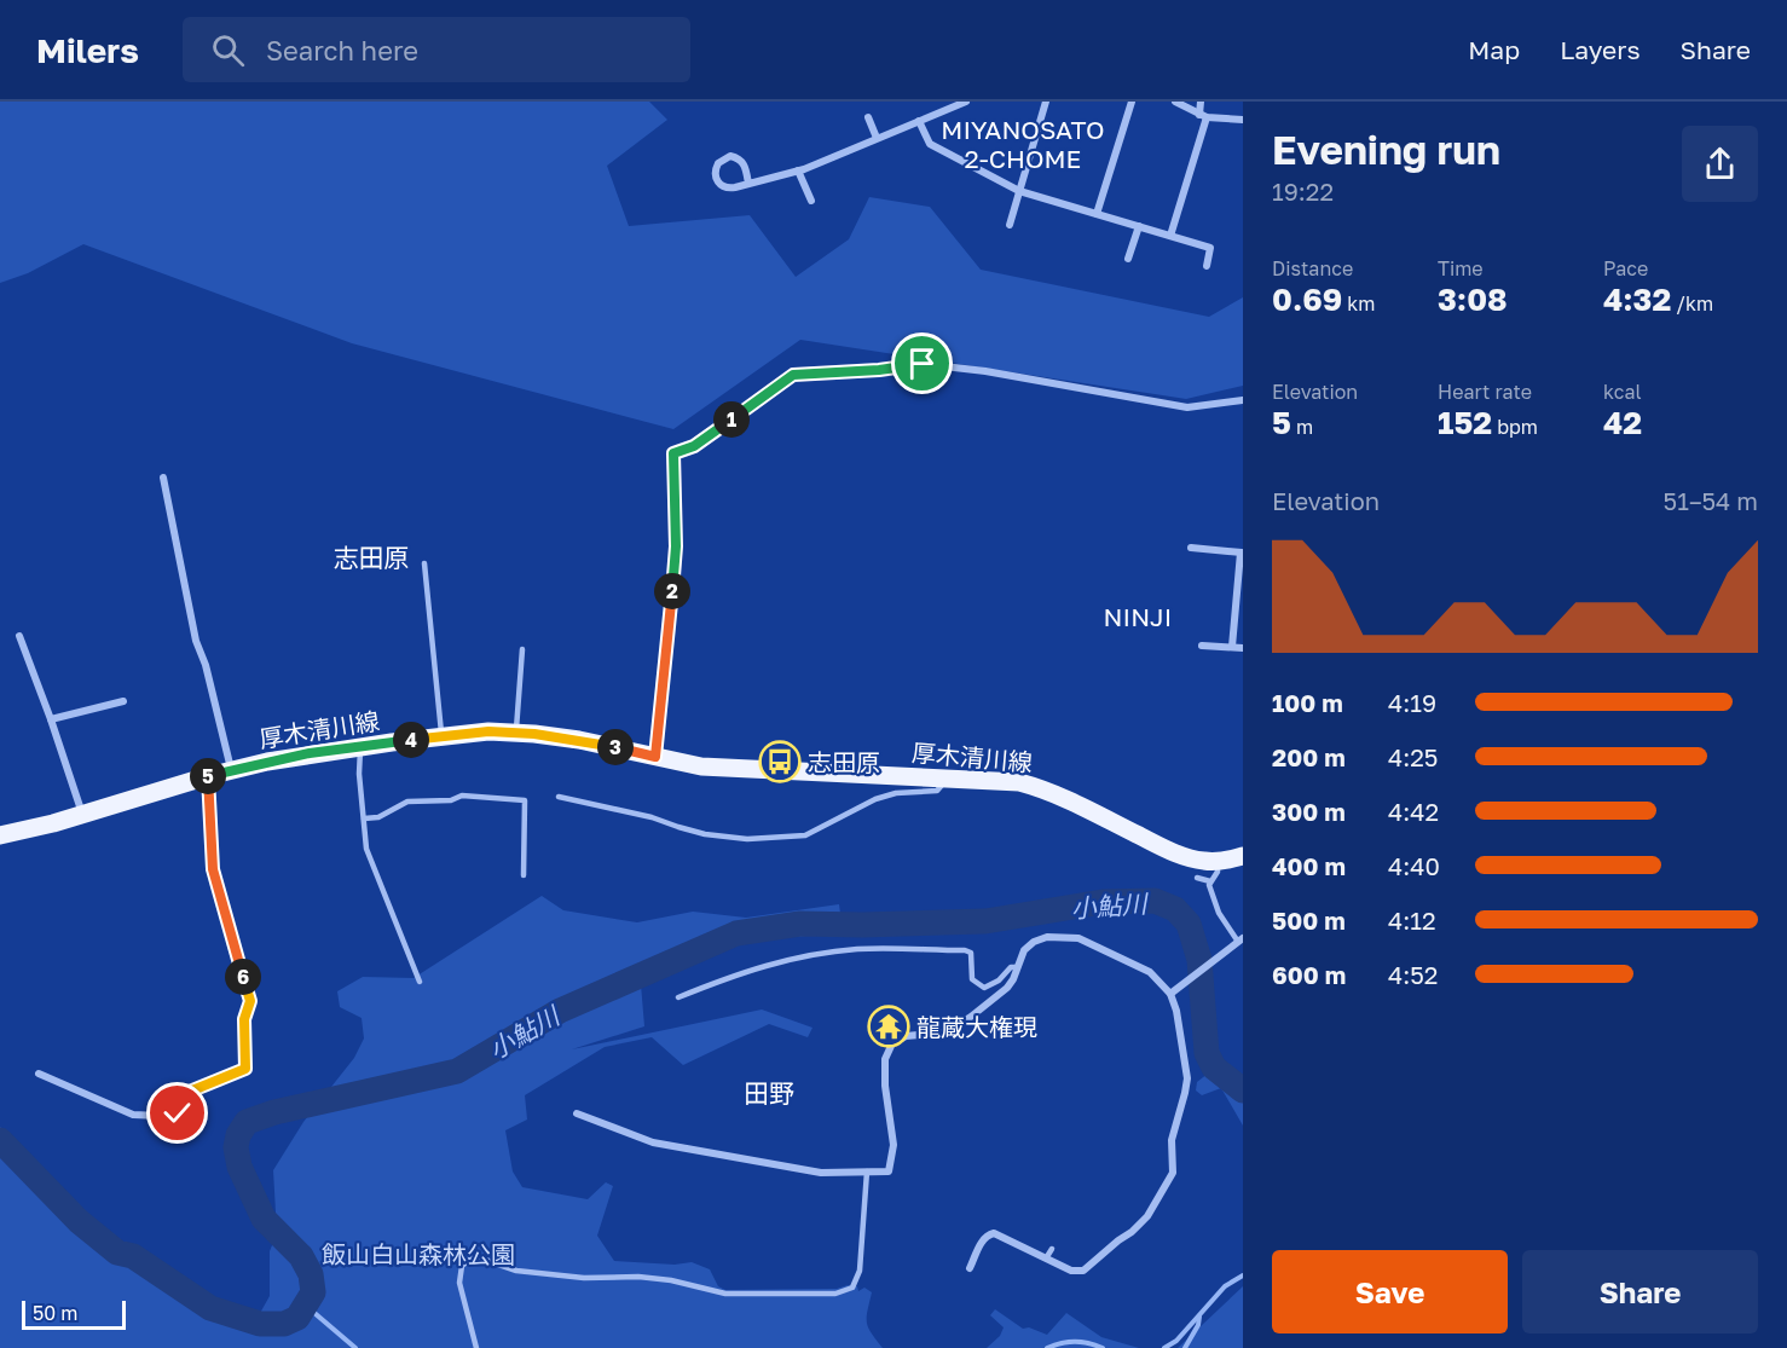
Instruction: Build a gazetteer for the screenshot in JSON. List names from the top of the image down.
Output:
{
  "streets": {
    "main road": ["厚木清川線"]
  },
  "districts": [
    "MIYANOSATO 2-CHOME",
    "志田原",
    "NINJI",
    "田野"
  ],
  "water": ["小鮎川"],
  "parks": ["飯山白山森林公園"],
  "places": {
    "bus stop": ["志田原"],
    "temple": ["龍蔵大権現"]
  },
  "scale_bar": "50 m",
  "page": {
    "header": "Milers",
    "search": "Search here",
    "nav": ["Map", "Layers", "Share"],
    "heading": ["Evening run", "19:22"],
    "stats": [
      ["Distance", "0.69 km"],
      ["Time", "3:08"],
      ["Pace", "4:32 /km"],
      ["Elevation", "5 m"],
      ["Heart rate", "152 bpm"],
      ["kcal", "42"]
    ],
    "pins": [
      "1",
      "2",
      "4",
      "3",
      "5",
      "6"
    ],
    "chart": ["Elevation", "51–54 m"],
    "list": [
      {
        "name": "100 m",
        "note": "4:19"
      },
      {
        "name": "200 m",
        "note": "4:25"
      },
      {
        "name": "300 m",
        "note": "4:42"
      },
      {
        "name": "400 m",
        "note": "4:40"
      },
      {
        "name": "500 m",
        "note": "4:12"
      },
      {
        "name": "600 m",
        "note": "4:52"
      }
    ],
    "buttons": ["Save", "Share"],
    "scale": "50 m"
  }
}
